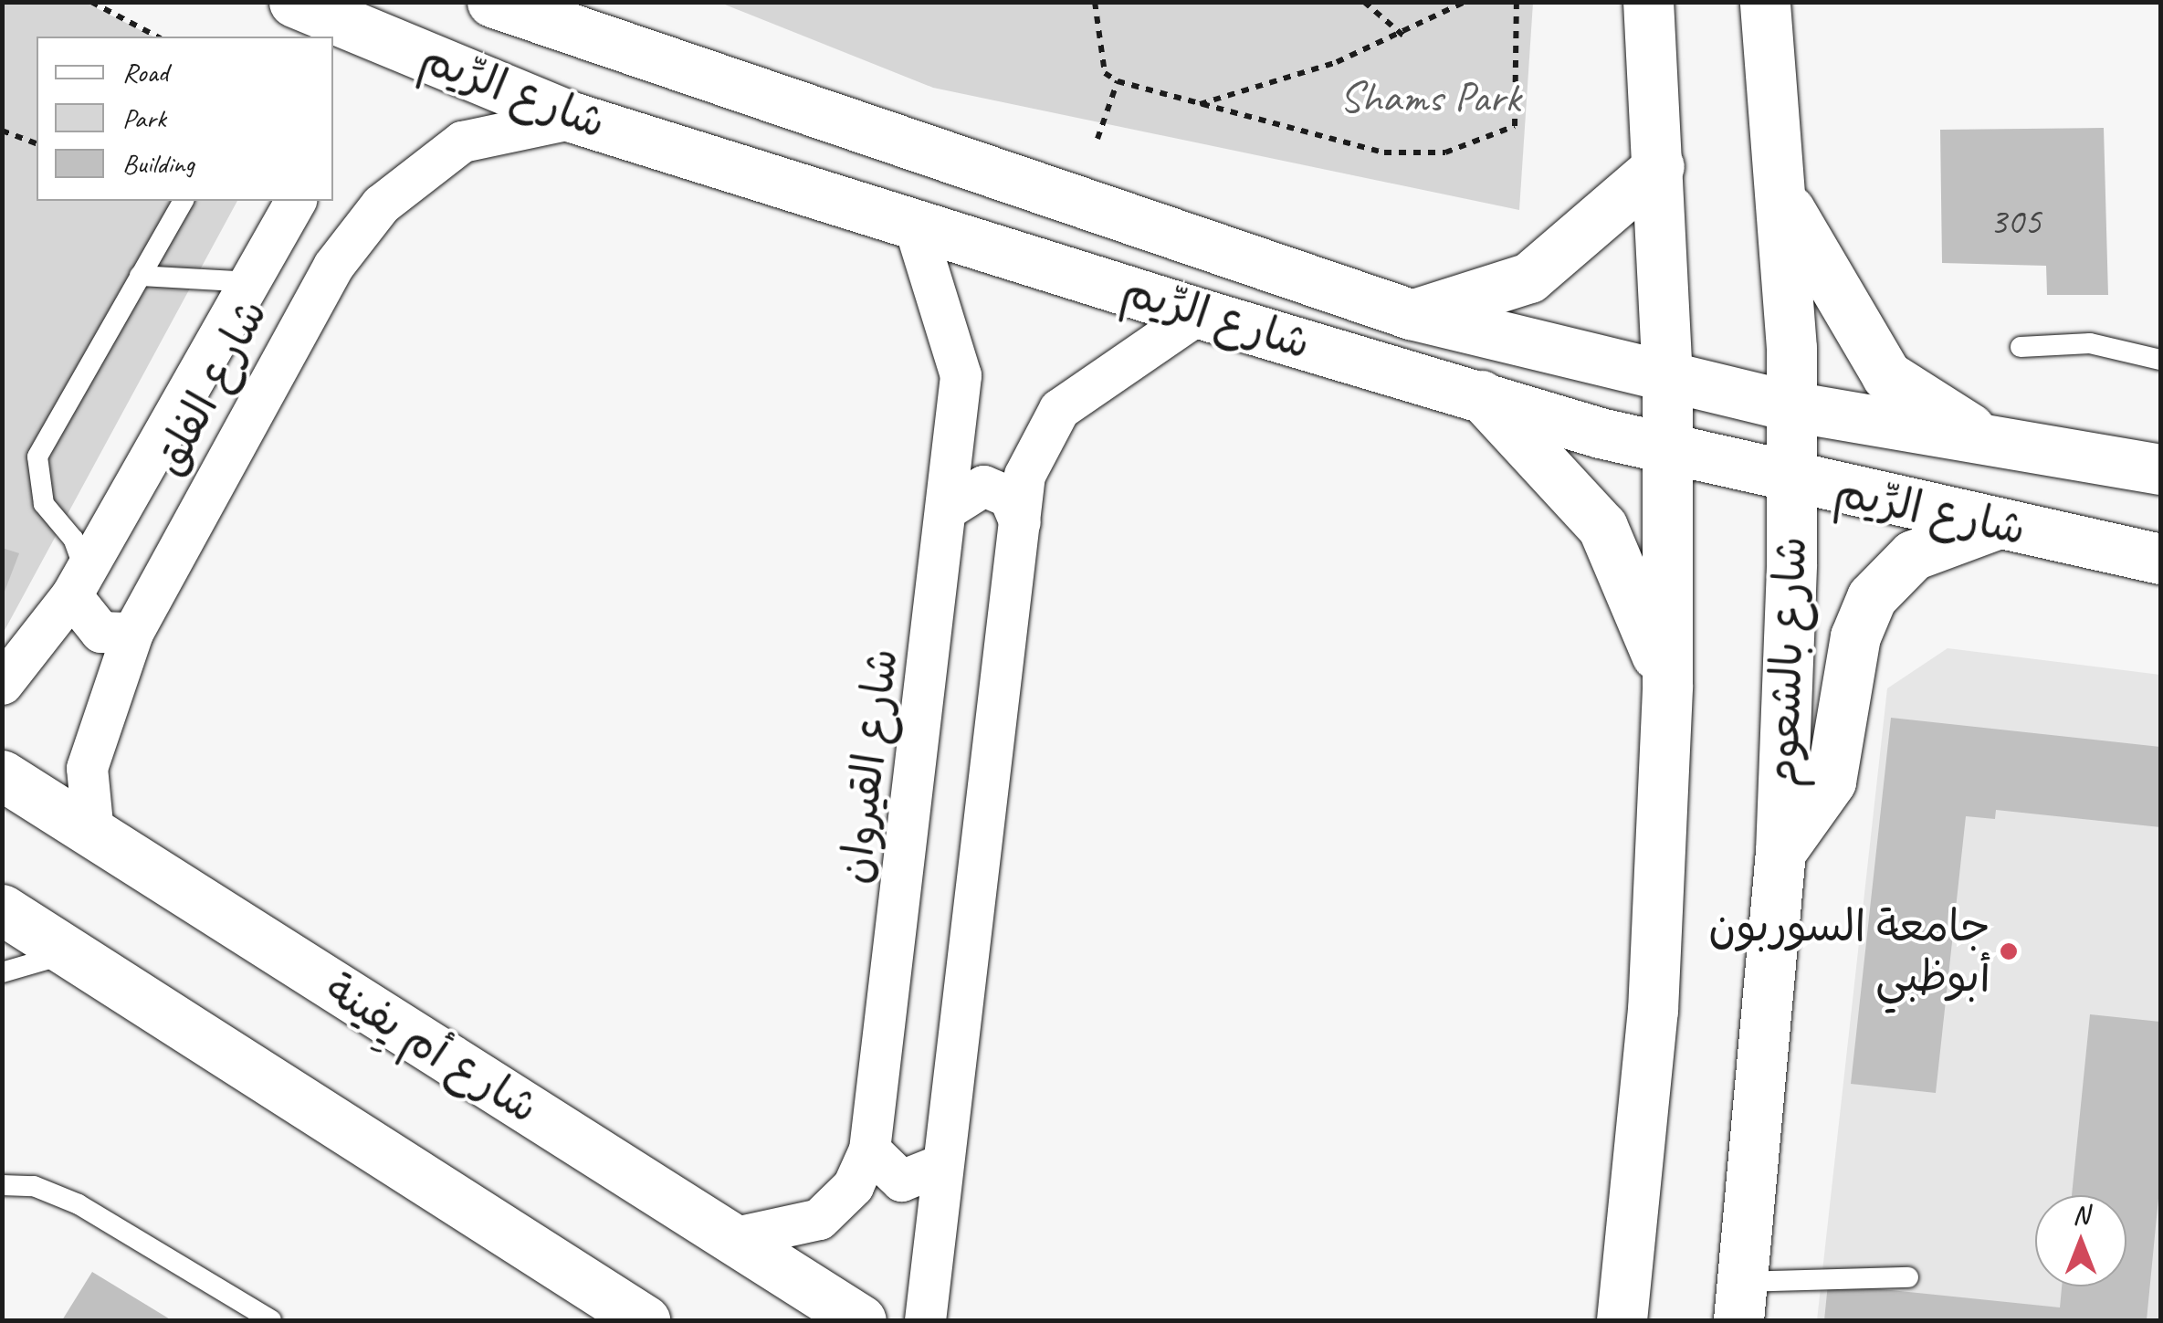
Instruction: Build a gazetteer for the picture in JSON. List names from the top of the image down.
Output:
{
  "streets": {
    "main road": ["شارع الرِّيم", "شارع بالشعوم", "شارع أم يِفينة"],
    "street": ["شارع الفلق", "شارع القيروان"]
  },
  "crossings": [
    ["شارع الرِّيم", "شارع الفلق"],
    ["شارع الرِّيم", "شارع بالشعوم"],
    ["شارع الرِّيم", "شارع القيروان"],
    ["شارع الفلق", "شارع أم يِفينة"],
    ["شارع القيروان", "شارع أم يِفينة"]
  ],
  "parks": ["Shams Park"],
  "places": ["جامعة السوربون أبوظبي"],
  "house_numbers": ["305"],
  "legend": ["Road", "Park", "Building"],
  "north": "top"
}
